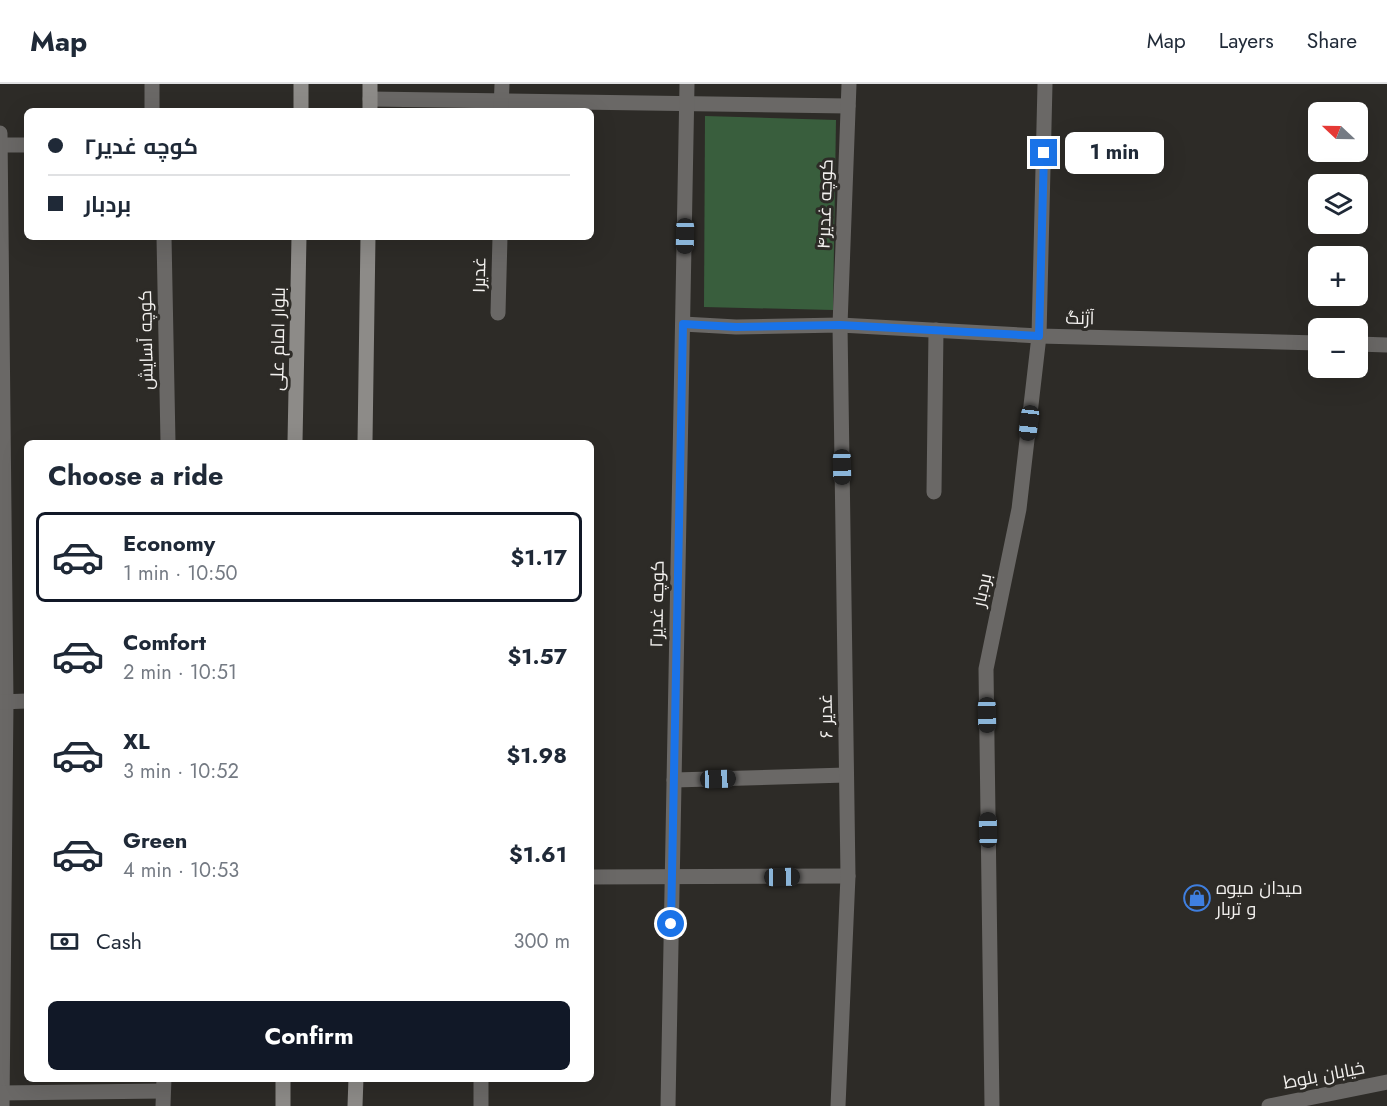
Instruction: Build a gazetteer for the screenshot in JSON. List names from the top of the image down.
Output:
{
  "streets": {
    "main road": ["بلوار امام على"],
    "street": [
      "کوچه غدیر۴",
      "غدیر۱",
      "آژنگ",
      "کوچه آسایش",
      "بردبار",
      "کوچه غدیر۲",
      "غدیر ۶",
      "خیابان بلوط"
    ]
  },
  "crossings": [
    ["کوچه غدیر۴", "آژنگ"],
    ["کوچه غدیر۴", "غدیر ۶"],
    ["آژنگ", "بردبار"],
    ["آژنگ", "کوچه غدیر۲"],
    ["آژنگ", "غدیر ۶"]
  ],
  "places": {
    "shop": ["میدان میوه و تربار"]
  },
  "north": "left",
  "page": {
    "header": "Map",
    "nav": ["Map", "Layers", "Share"],
    "map_buttons": ["+", "−"],
    "banner": ["کوچه غدیر۲", "بردبار"],
    "bubble": "1 min",
    "heading": "Choose a ride",
    "list": [
      {
        "name": "Economy",
        "note": "1 min · 10:50",
        "value": "$1.17"
      },
      {
        "name": "Comfort",
        "note": "2 min · 10:51",
        "value": "$1.57"
      },
      {
        "name": "XL",
        "note": "3 min · 10:52",
        "value": "$1.98"
      },
      {
        "name": "Green",
        "note": "4 min · 10:53",
        "value": "$1.61"
      }
    ],
    "pay": ["Cash", "300 m"],
    "buttons": "Confirm"
  }
}
